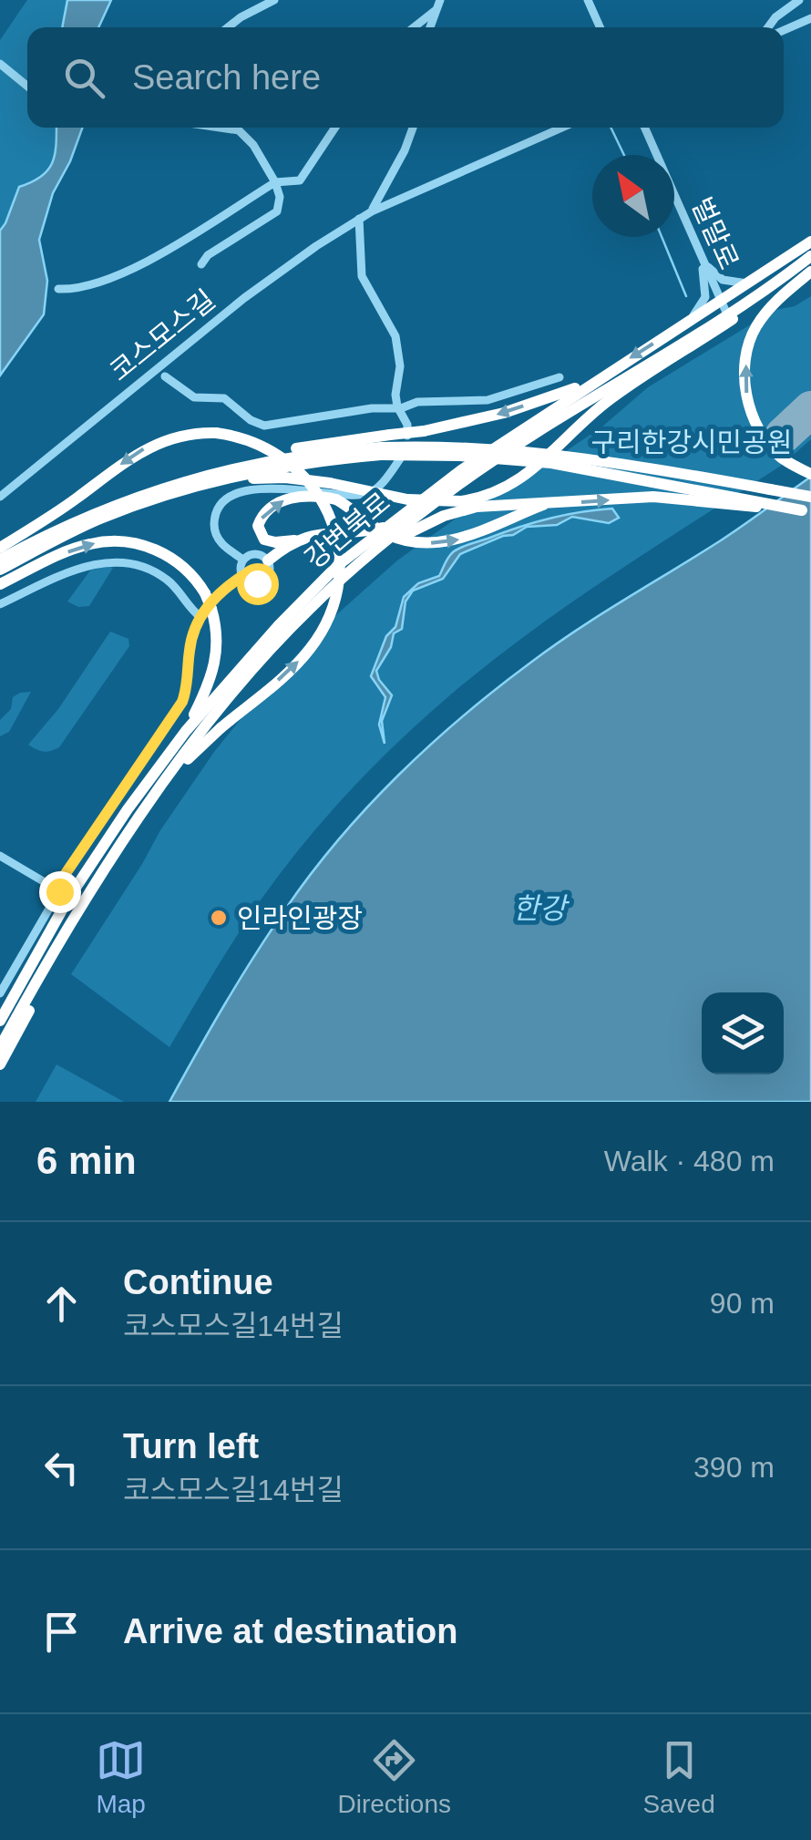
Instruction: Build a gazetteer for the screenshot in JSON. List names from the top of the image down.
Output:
{
  "streets": {
    "highway": ["강변북로"],
    "street": ["벌말로", "코스모스길"]
  },
  "crossings": [
    ["벌말로", "강변북로"]
  ],
  "water": ["한강"],
  "parks": ["구리한강시민공원"],
  "places": ["인라인광장"],
  "north": "top left",
  "page": {
    "search": "Search here",
    "heading": ["6 min", "Walk · 480 m"],
    "list": [
      ["Continue", "코스모스길14번길", "90 m"],
      ["Turn left", "코스모스길14번길", "390 m"],
      "Arrive at destination"
    ],
    "nav": ["Map", "Directions", "Saved"]
  }
}
